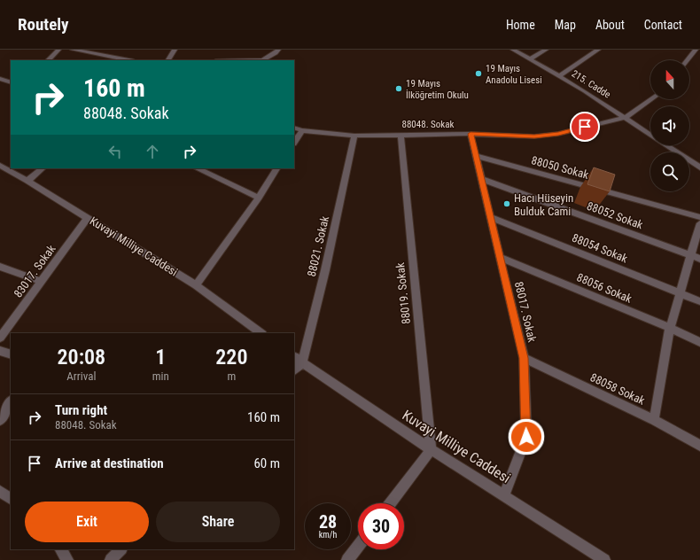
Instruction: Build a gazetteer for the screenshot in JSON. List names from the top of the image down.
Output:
{
  "streets": {
    "street": [
      "215. Cadde",
      "88048. Sokak",
      "88050 Sokak",
      "88052 Sokak",
      "Kuvayi Milliye Caddesi",
      "88021. Sokak",
      "88054 Sokak",
      "83017. Sokak",
      "88056 Sokak",
      "88019. Sokak",
      "88017. Sokak",
      "88058 Sokak"
    ]
  },
  "crossings": [
    ["215. Cadde", "88048. Sokak"],
    ["88048. Sokak", "88021. Sokak"],
    ["88048. Sokak", "88019. Sokak"],
    ["88048. Sokak", "88017. Sokak"],
    ["88050 Sokak", "88017. Sokak"],
    ["88052 Sokak", "88017. Sokak"],
    ["Kuvayi Milliye Caddesi", "88021. Sokak"],
    ["Kuvayi Milliye Caddesi", "83017. Sokak"],
    ["Kuvayi Milliye Caddesi", "88019. Sokak"],
    ["Kuvayi Milliye Caddesi", "88017. Sokak"],
    ["88054 Sokak", "88017. Sokak"],
    ["88056 Sokak", "88017. Sokak"],
    ["88017. Sokak", "88058 Sokak"]
  ],
  "places": ["19 Mayıs Anadolu Lisesi", "19 Mayıs İlköğretim Okulu", "Hacı Hüseyin Bulduk Cami"],
  "north": "top",
  "page": {
    "header": "Routely",
    "nav": [
      "Home",
      "Map",
      "About",
      "Contact"
    ],
    "turn": ["160 m", "88048. Sokak"],
    "eta": [
      "20:08",
      "Arrival",
      "1",
      "min",
      "220",
      "m"
    ],
    "list": [
      {
        "name": "Turn right",
        "note": "88048. Sokak",
        "value": "160 m"
      },
      {
        "name": "Arrive at destination",
        "value": "60 m"
      }
    ],
    "buttons": ["Exit", "Share"],
    "speed": "28 km/h",
    "limit": "30"
  }
}
